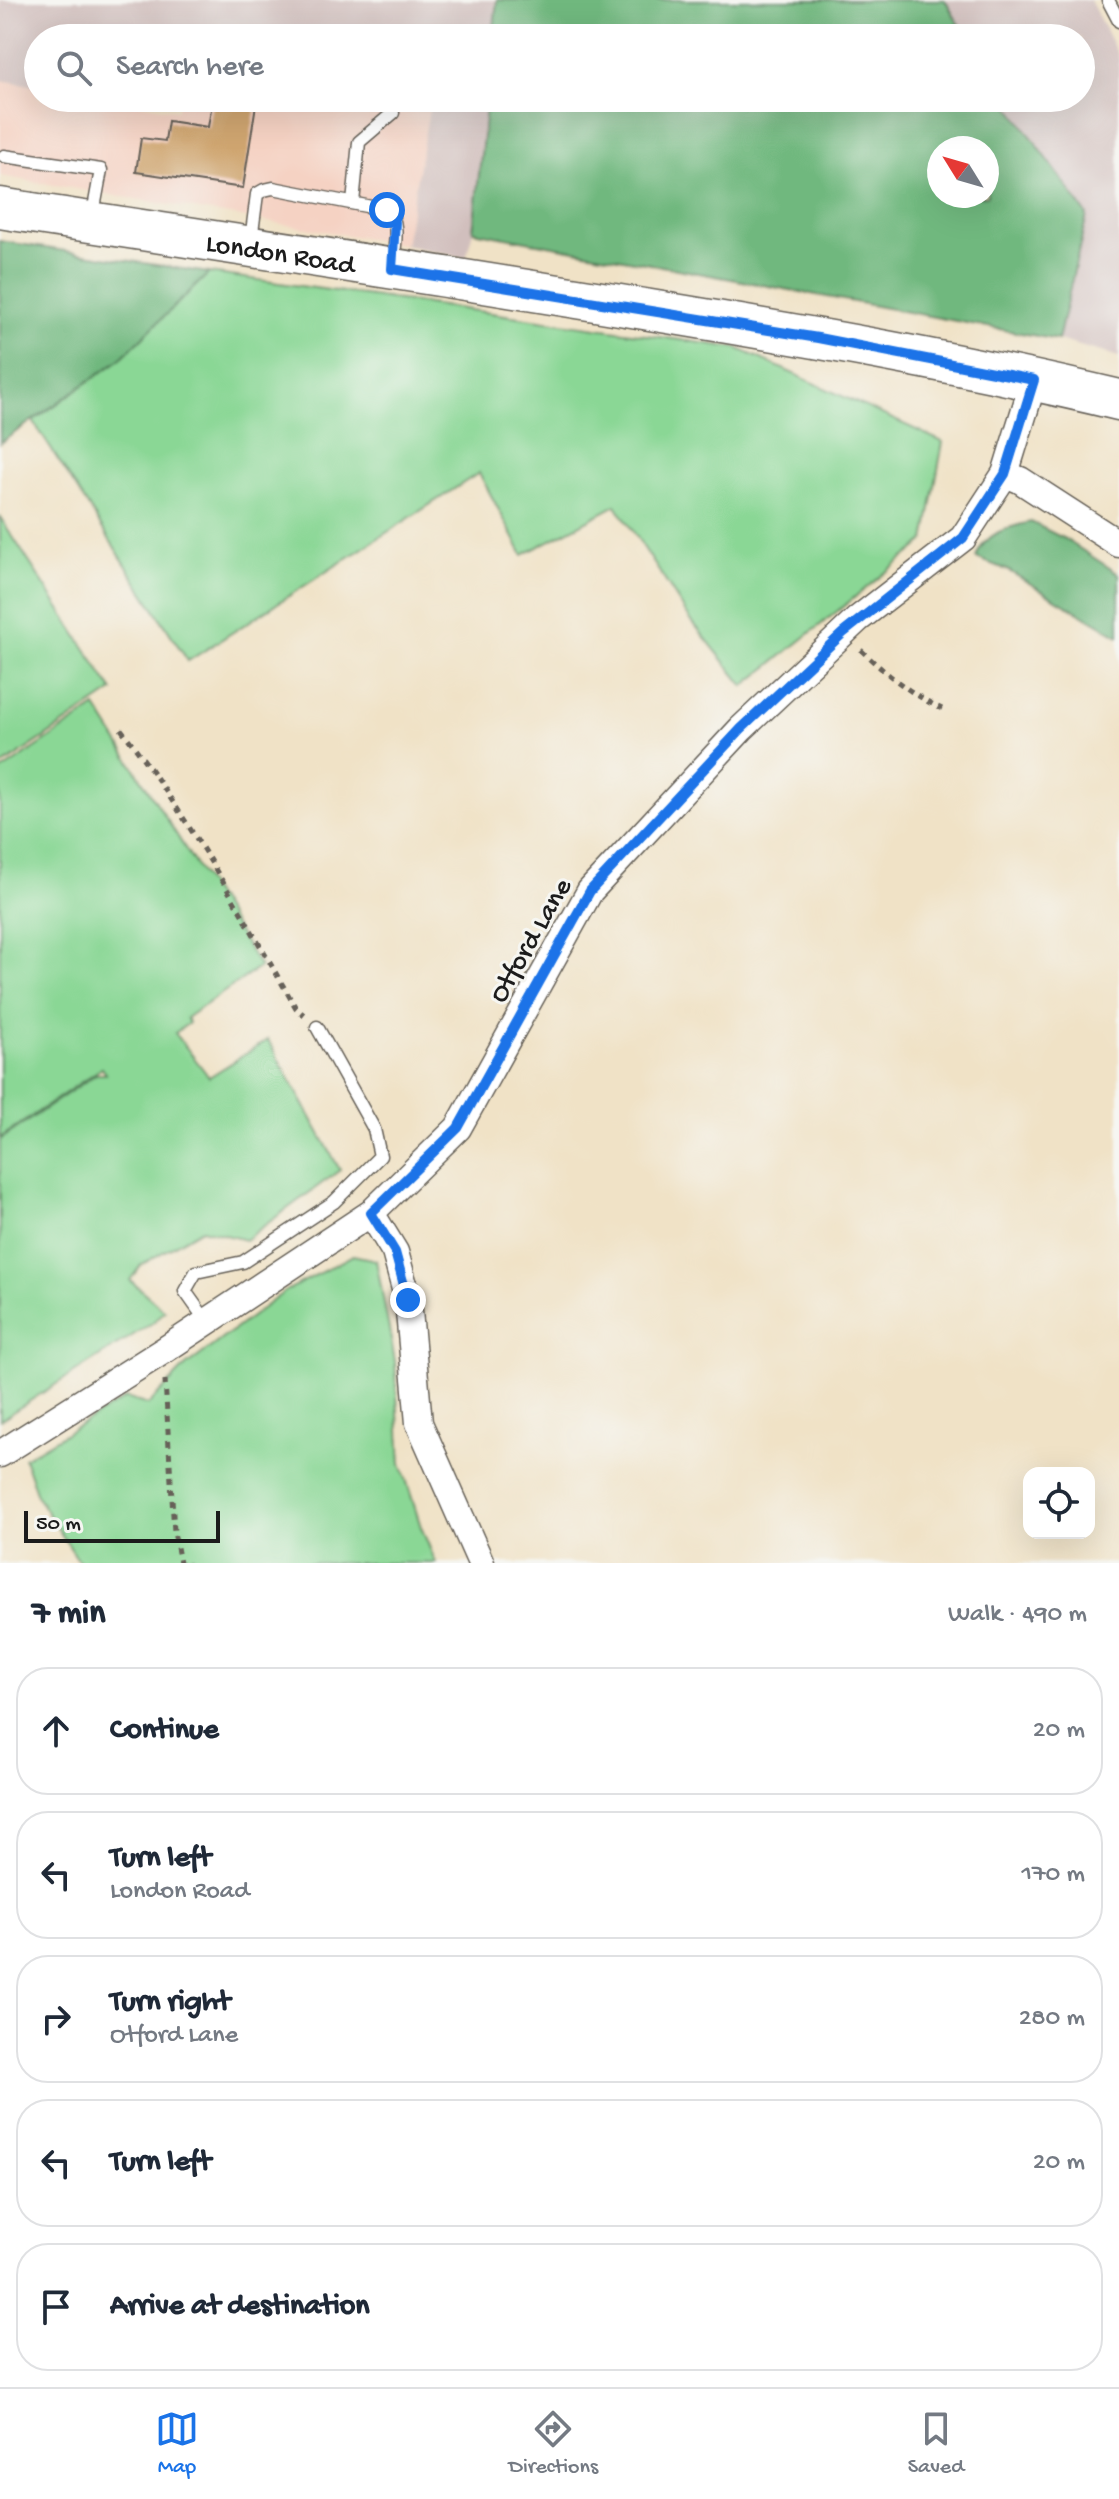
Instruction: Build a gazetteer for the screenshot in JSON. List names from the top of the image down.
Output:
{
  "streets": {
    "main road": ["London Road"],
    "street": ["Otford Lane"]
  },
  "crossings": [
    ["London Road", "Otford Lane"]
  ],
  "scale_bar": "50 m",
  "north": "top left",
  "page": {
    "search": "Search here",
    "scale": "50 m",
    "heading": ["7 min", "Walk · 490 m"],
    "list": [
      ["Continue", "20 m"],
      ["Turn left", "London Road", "170 m"],
      ["Turn right", "Otford Lane", "280 m"],
      ["Turn left", "20 m"],
      "Arrive at destination"
    ],
    "nav": ["Map", "Directions", "Saved"]
  }
}
